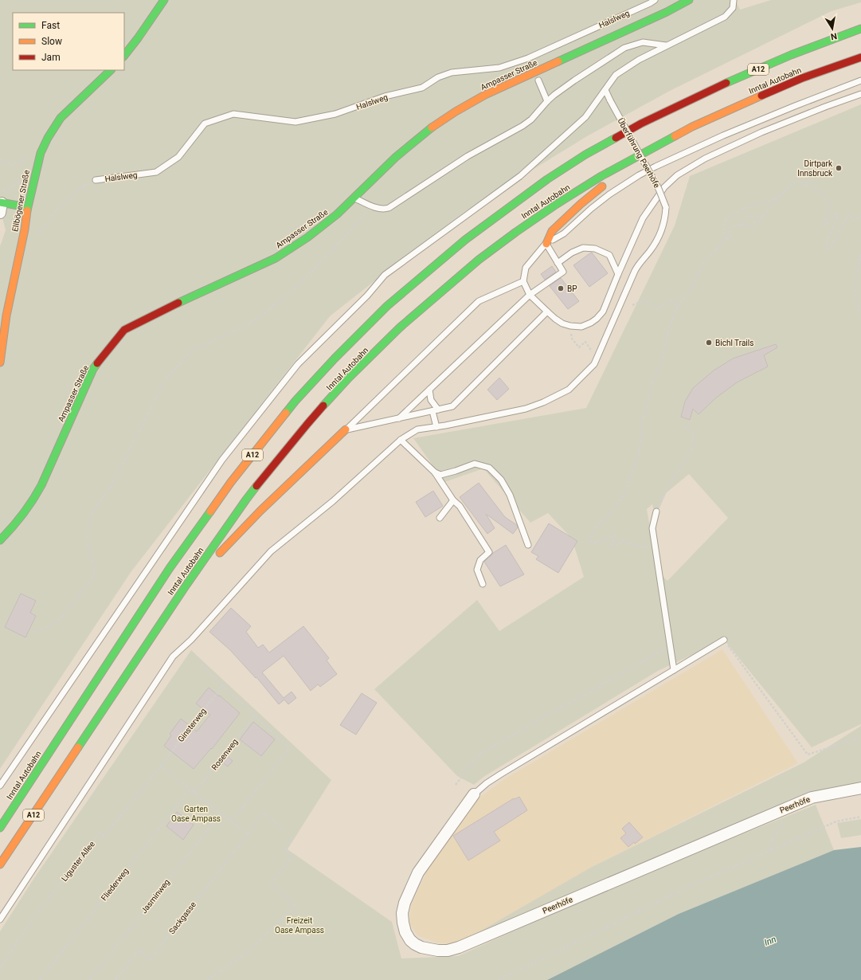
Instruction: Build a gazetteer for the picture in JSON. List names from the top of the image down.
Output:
{
  "streets": {
    "main road": [
      "A12",
      "Ampasser Straße",
      "Inntal Autobahn",
      "Ellbögener Straße"
    ],
    "street": ["Peerhöfe"],
    "lane": ["Halslweg", "Überführung Peerhöfe"],
    "path": [
      "Ginsterweg",
      "Rosenweg",
      "Liguster Allee",
      "Fliederweg",
      "Jasminweg",
      "Sackgasse"
    ]
  },
  "crossings": [
    ["Ginsterweg", "Liguster Allee"]
  ],
  "water": ["Inn"],
  "parks": ["Garten Oase Ampass", "Freizeit Oase Ampass"],
  "places": ["Dirtpark Innsbruck", "BP", "Bichl Trails"],
  "legend": ["Fast", "Slow", "Jam"],
  "north": "bottom"
}
